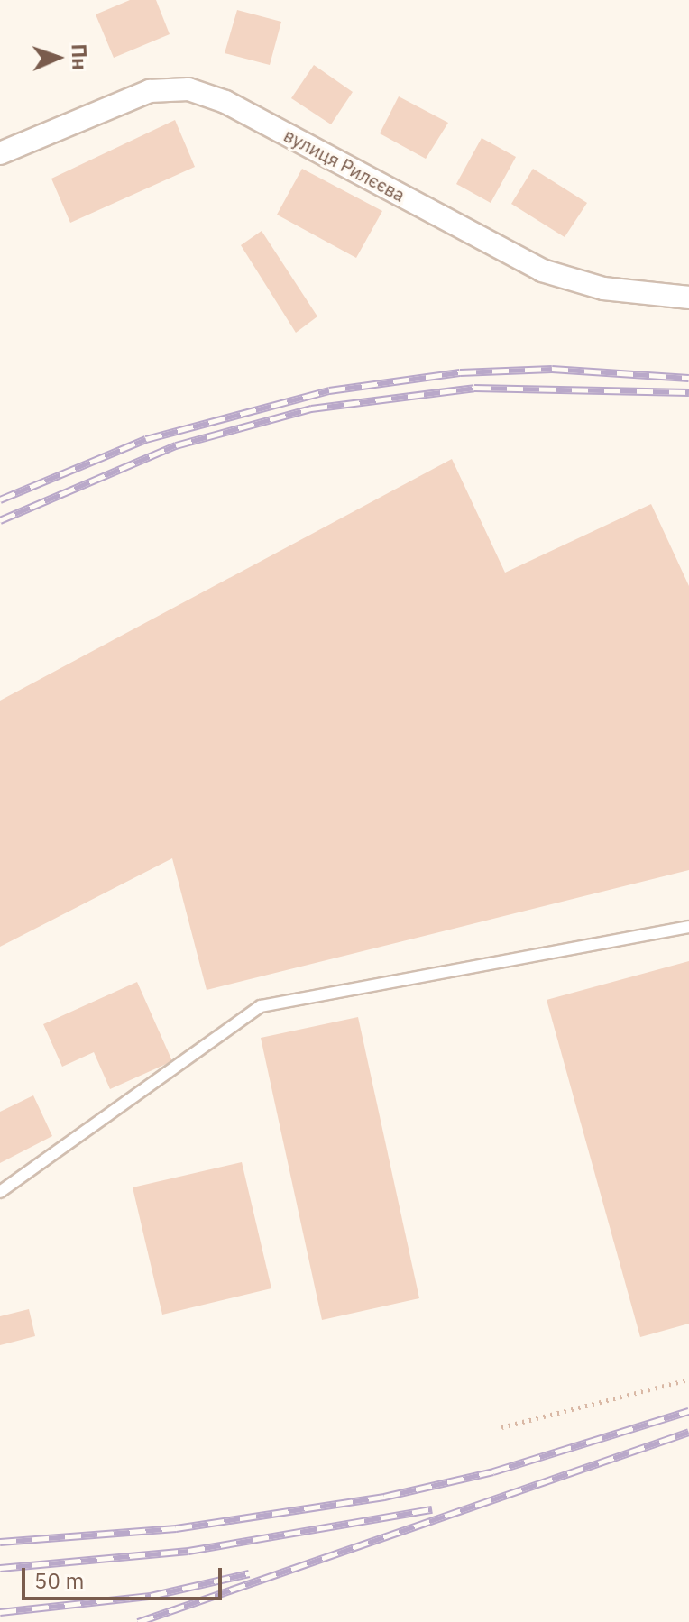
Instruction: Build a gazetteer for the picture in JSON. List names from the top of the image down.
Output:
{
  "streets": {
    "street": ["вулиця Рилєєва"]
  },
  "scale_bar": "50 m",
  "north": "right"
}
